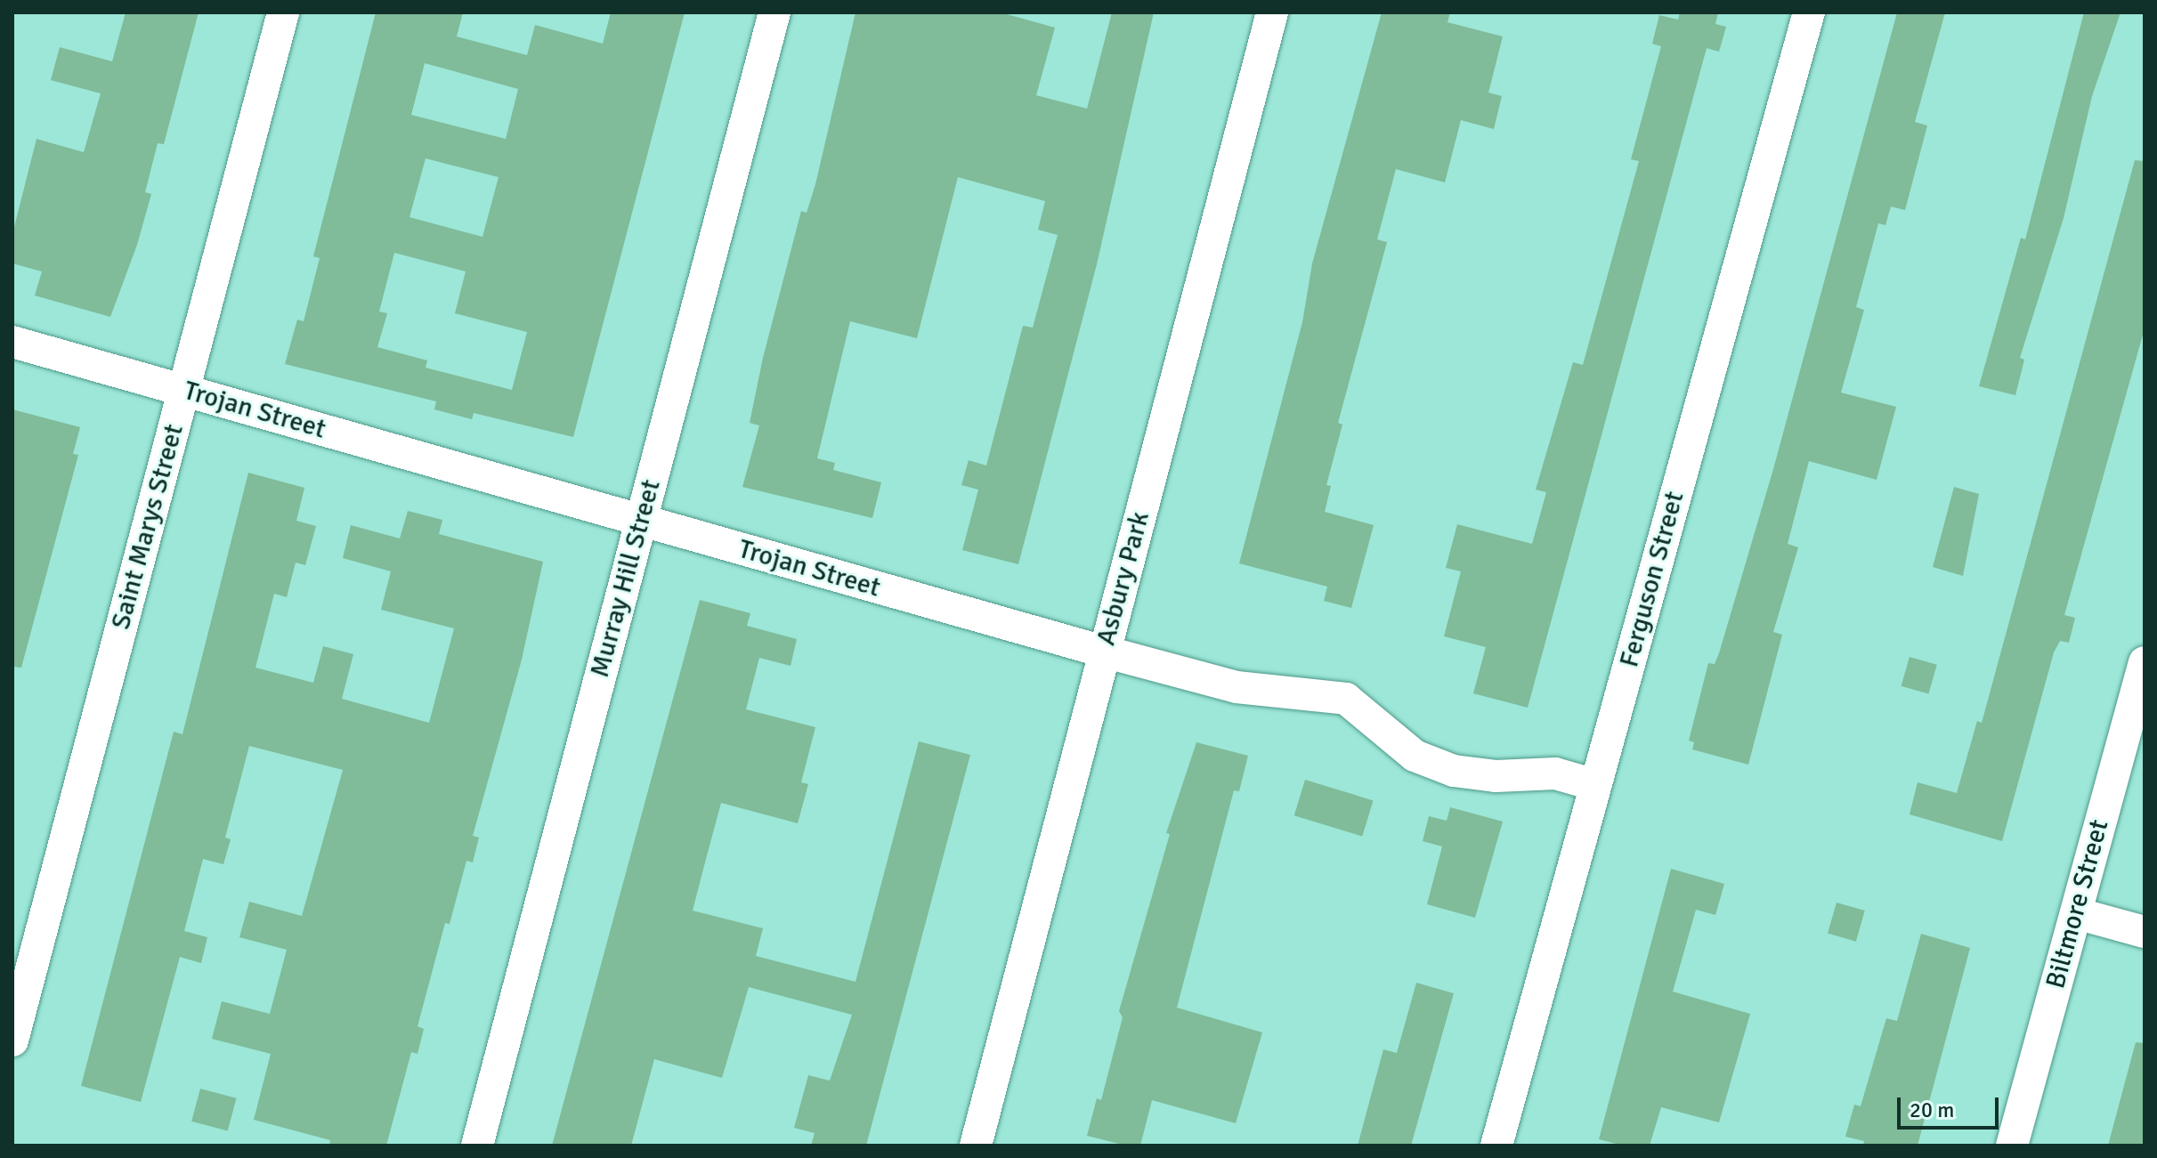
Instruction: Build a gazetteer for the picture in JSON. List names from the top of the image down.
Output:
{
  "streets": {
    "street": [
      "Trojan Street",
      "Saint Marys Street",
      "Murray Hill Street",
      "Asbury Park",
      "Ferguson Street",
      "Biltmore Street"
    ]
  },
  "crossings": [
    ["Trojan Street", "Saint Marys Street"],
    ["Trojan Street", "Murray Hill Street"],
    ["Trojan Street", "Asbury Park"],
    ["Trojan Street", "Ferguson Street"]
  ],
  "scale_bar": "20 m"
}
